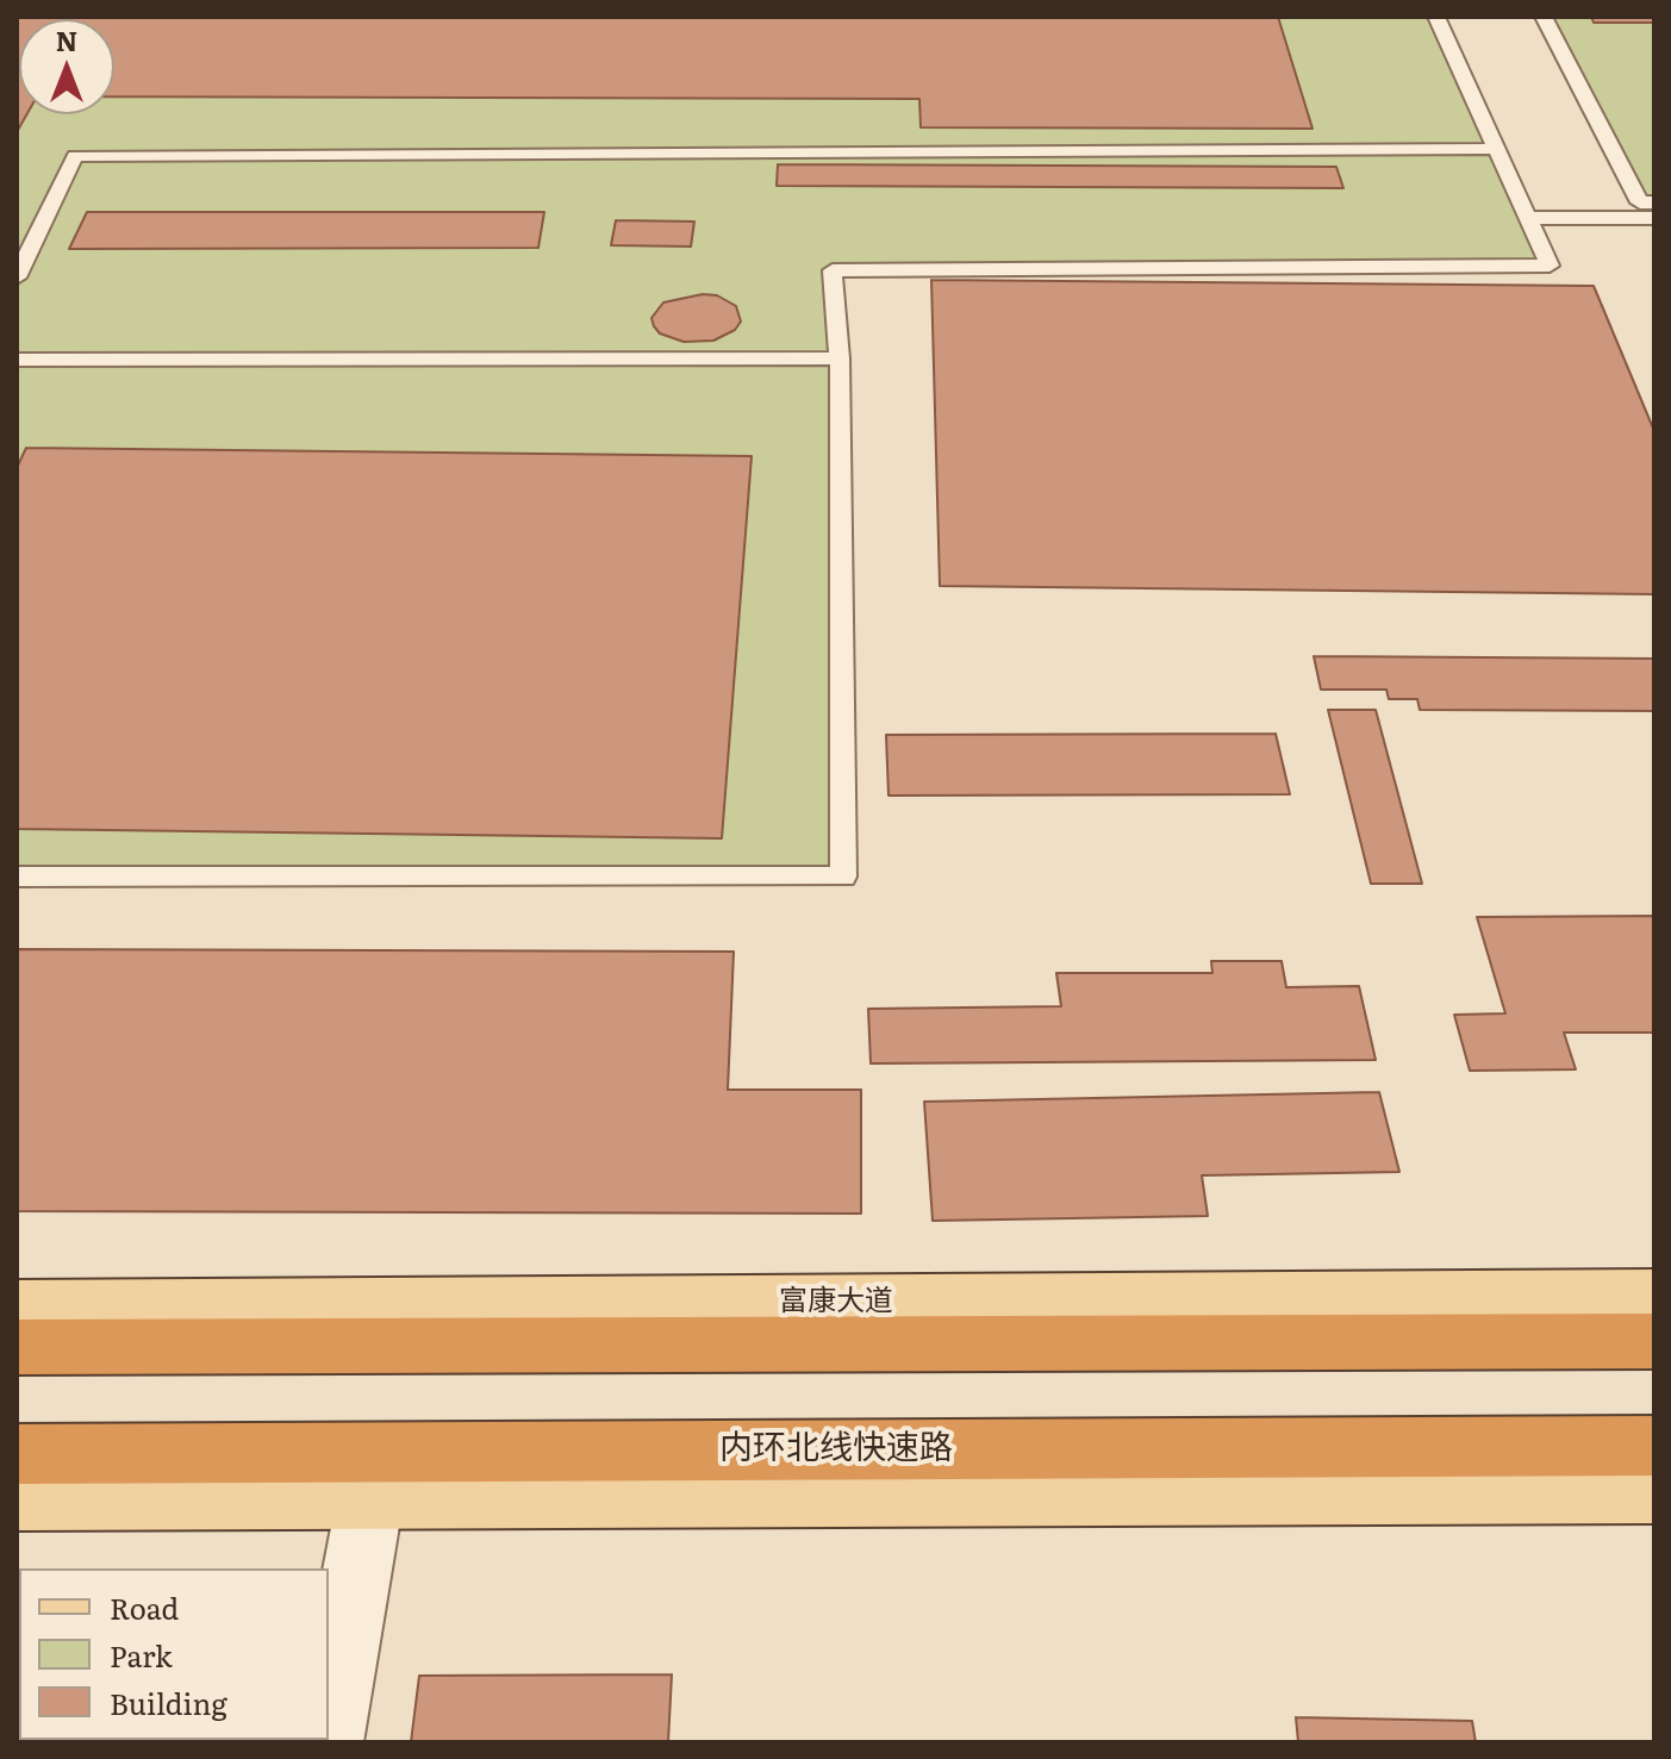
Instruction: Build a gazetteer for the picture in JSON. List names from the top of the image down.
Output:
{
  "streets": {
    "highway": ["内环北线快速路"],
    "main road": ["富康大道"]
  },
  "legend": ["Road", "Park", "Building"],
  "north": "top"
}
